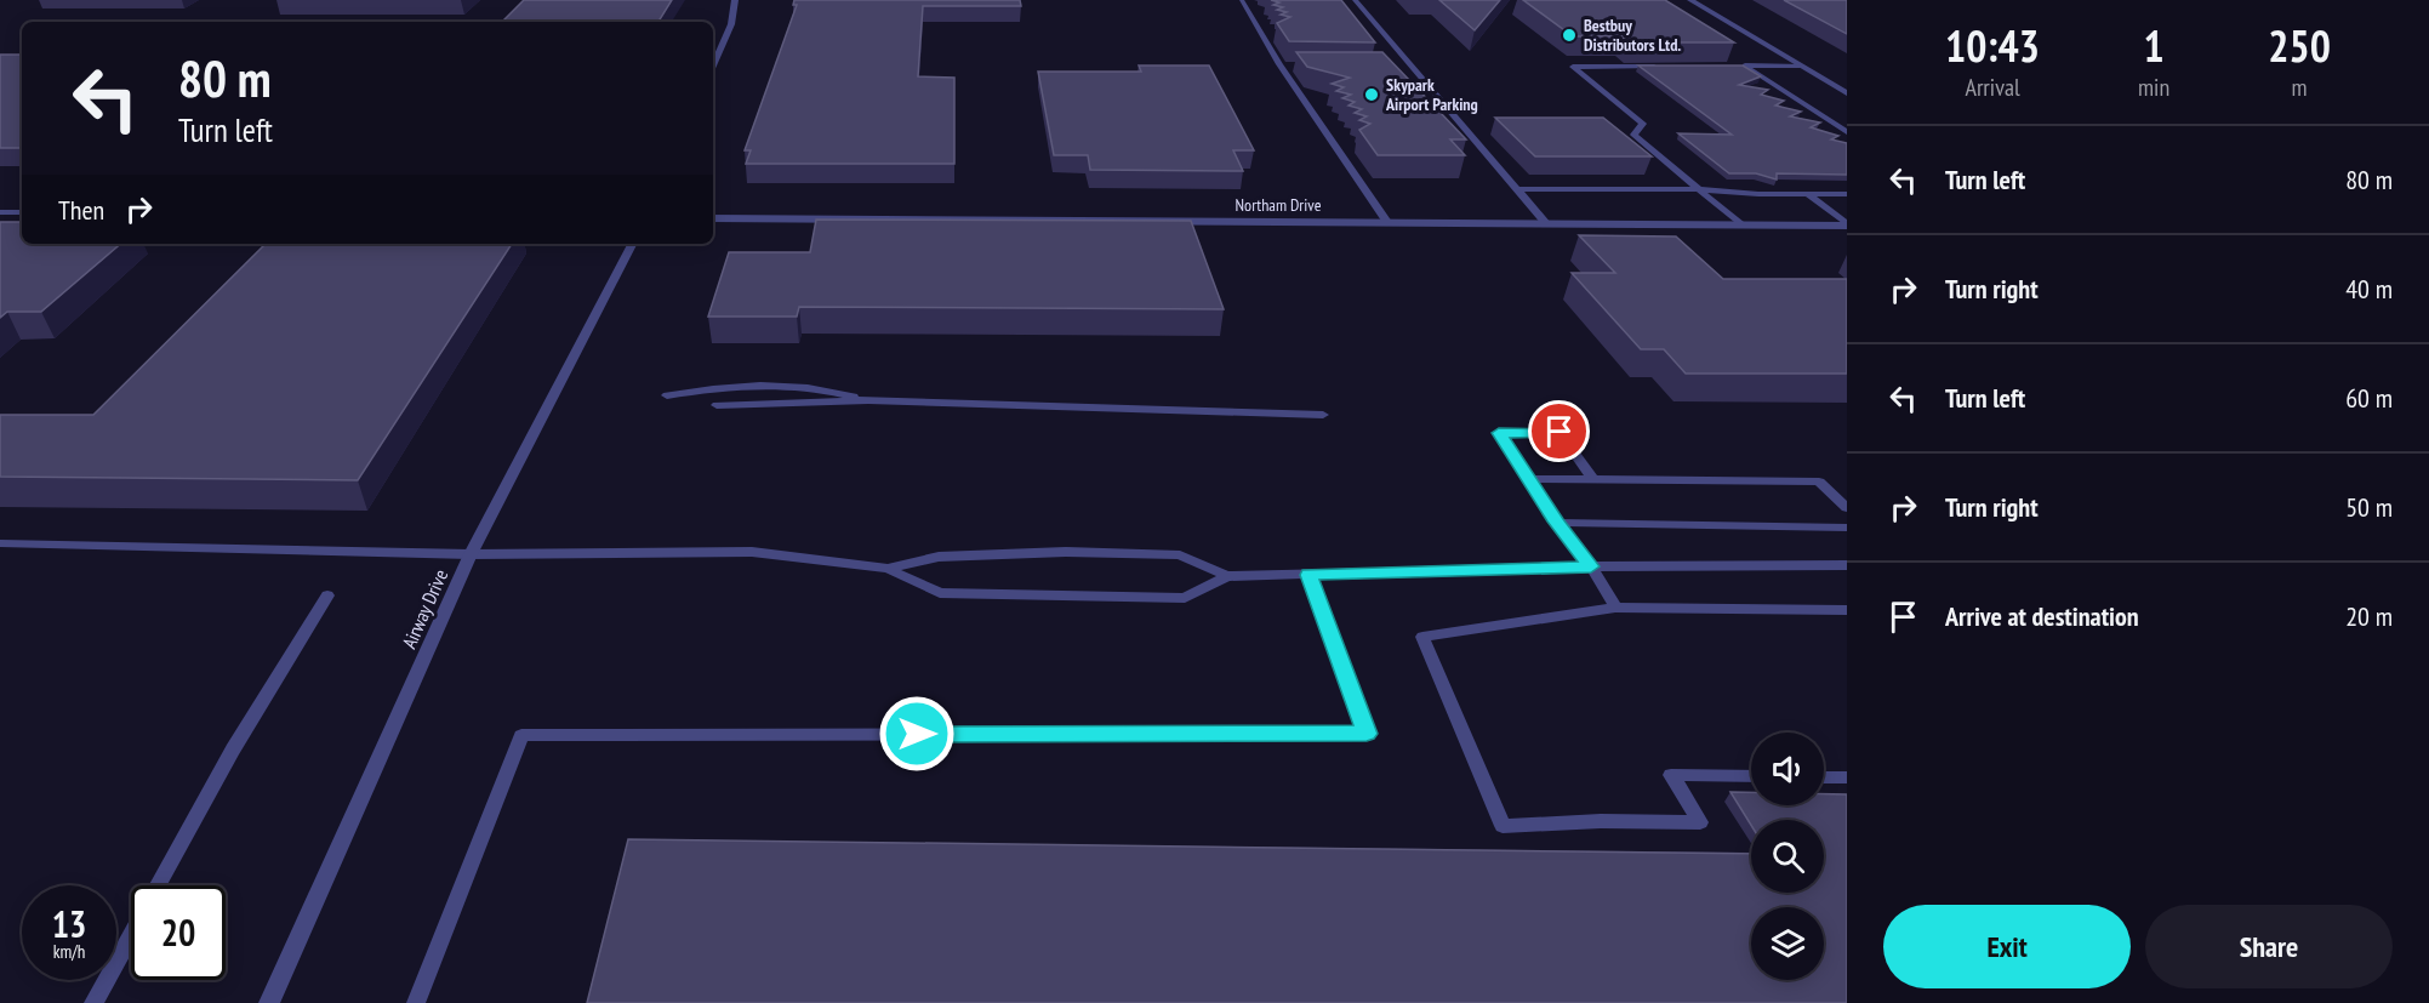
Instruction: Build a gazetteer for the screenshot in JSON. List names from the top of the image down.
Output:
{
  "streets": {
    "street": ["Northam Drive", "Airway Drive"]
  },
  "places": ["Bestbuy Distributors Ltd.", "Skypark Airport Parking"],
  "page": {
    "eta": [
      "10:43",
      "Arrival",
      "1",
      "min",
      "250",
      "m"
    ],
    "turn": ["80 m", "Turn left"],
    "list": [
      {
        "name": "Turn left",
        "value": "80 m"
      },
      {
        "name": "Turn right",
        "value": "40 m"
      },
      {
        "name": "Turn left",
        "value": "60 m"
      },
      {
        "name": "Turn right",
        "value": "50 m"
      },
      {
        "name": "Arrive at destination",
        "value": "20 m"
      }
    ],
    "then": "Then",
    "speed": "13 km/h",
    "limit": "20",
    "buttons": ["Exit", "Share"]
  }
}
